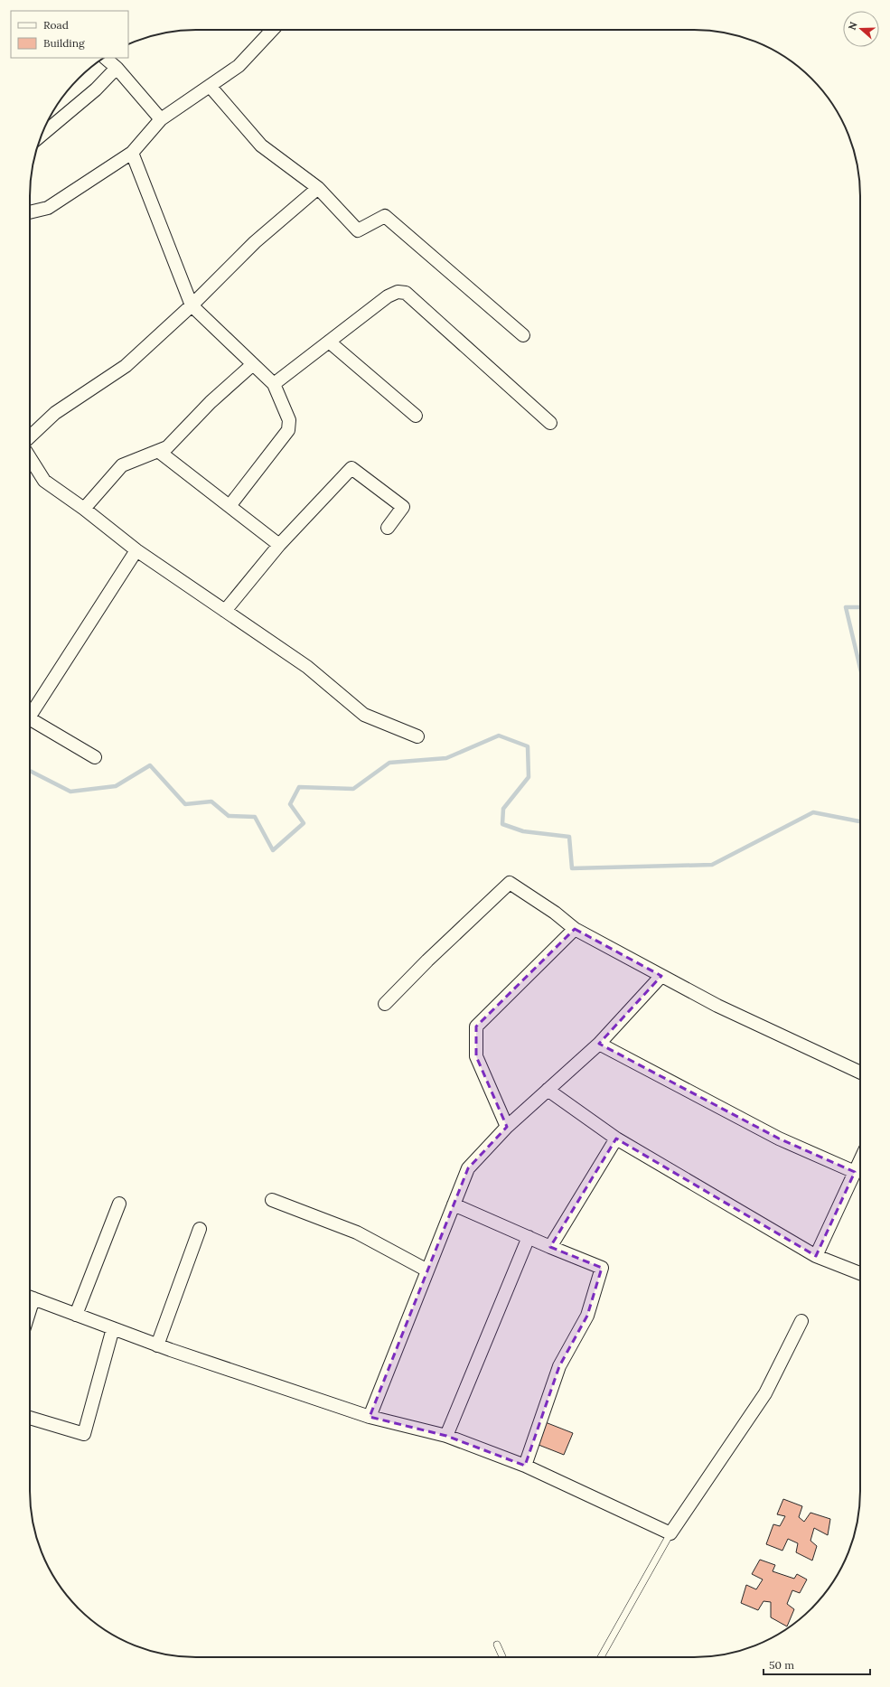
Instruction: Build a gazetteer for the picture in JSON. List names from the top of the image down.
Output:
{
  "legend": ["Road", "Building"],
  "scale_bar": "50 m",
  "north": "left"
}
